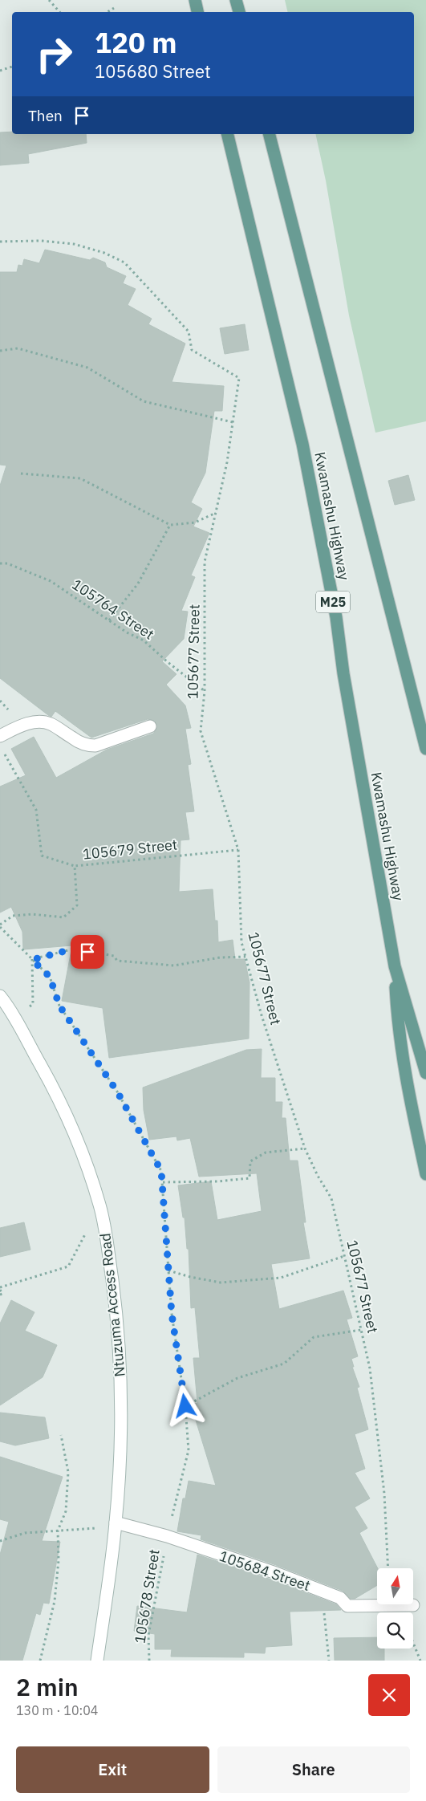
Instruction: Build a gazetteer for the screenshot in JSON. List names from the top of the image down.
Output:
{
  "streets": {
    "main road": ["Kwamashu Highway", "M25"],
    "street": ["Ntuzuma Access Road", "105684 Street"],
    "path": [
      "105764 Street",
      "105677 Street",
      "105679 Street",
      "105678 Street"
    ]
  },
  "crossings": [
    ["105764 Street", "105677 Street"],
    ["105677 Street", "105679 Street"],
    ["105679 Street", "105678 Street"],
    ["Ntuzuma Access Road", "105684 Street"],
    ["105684 Street", "105678 Street"]
  ],
  "north": "top",
  "page": {
    "turn": ["120 m", "105680 Street"],
    "then": "Then",
    "heading": ["2 min", "130 m · 10:04"],
    "buttons": ["Exit", "Share"]
  }
}
